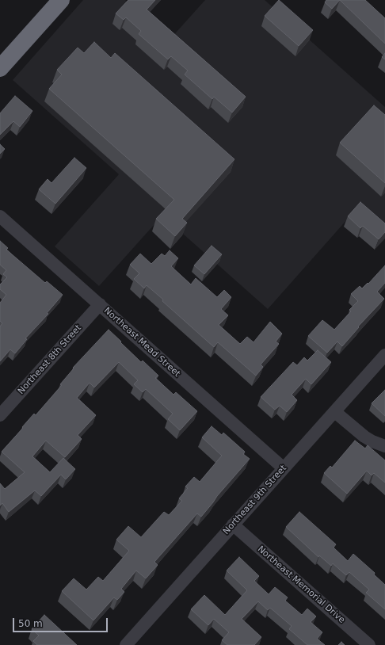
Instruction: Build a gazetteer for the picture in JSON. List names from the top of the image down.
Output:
{
  "streets": {
    "street": [
      "Northeast Mead Street",
      "Northeast 8th Street",
      "Northeast 9th Street",
      "Northeast Memorial Drive"
    ]
  },
  "crossings": [
    ["Northeast Mead Street", "Northeast 8th Street"],
    ["Northeast Mead Street", "Northeast 9th Street"],
    ["Northeast 9th Street", "Northeast Memorial Drive"]
  ],
  "scale_bar": "50 m"
}
